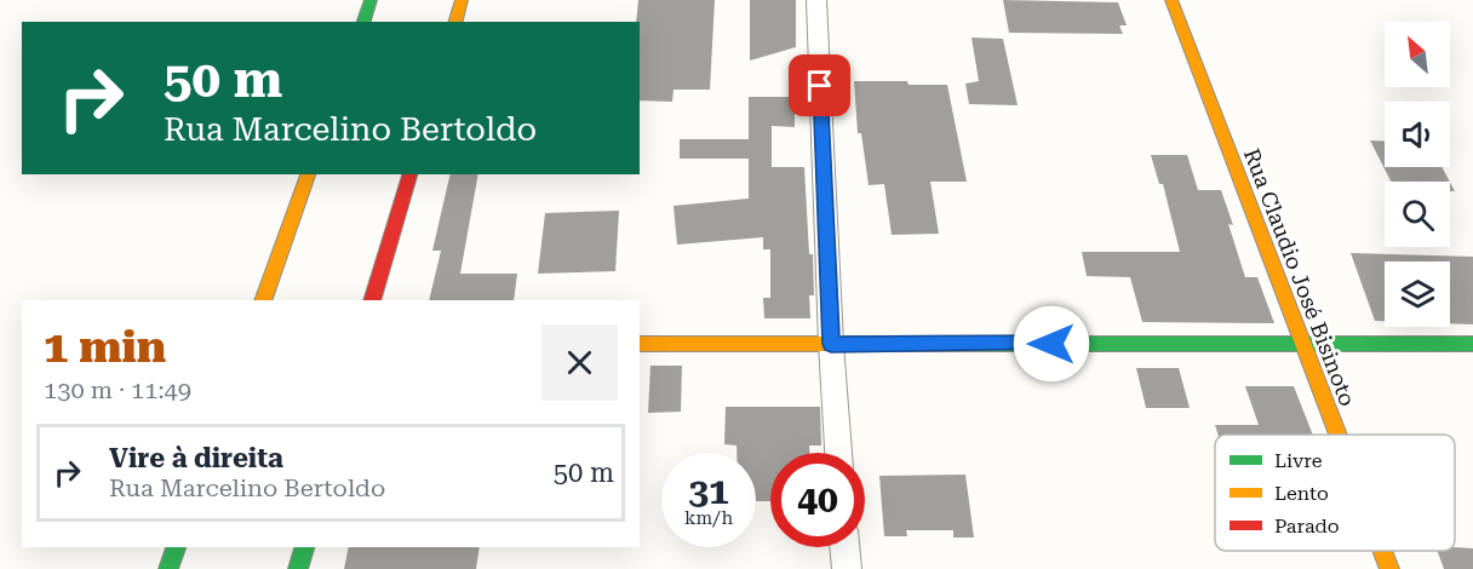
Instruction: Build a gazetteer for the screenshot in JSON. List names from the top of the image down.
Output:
{
  "streets": {
    "street": ["Rua Claudio José Bisinoto"]
  },
  "legend": ["Livre", "Lento", "Parado"],
  "north": "top left",
  "page": {
    "turn": ["50 m", "Rua Marcelino Bertoldo"],
    "heading": ["1 min", "130 m · 11:49"],
    "list": [
      {
        "name": "Vire à direita",
        "note": "Rua Marcelino Bertoldo",
        "value": "50 m"
      }
    ],
    "speed": "31 km/h",
    "limit": "40"
  }
}
